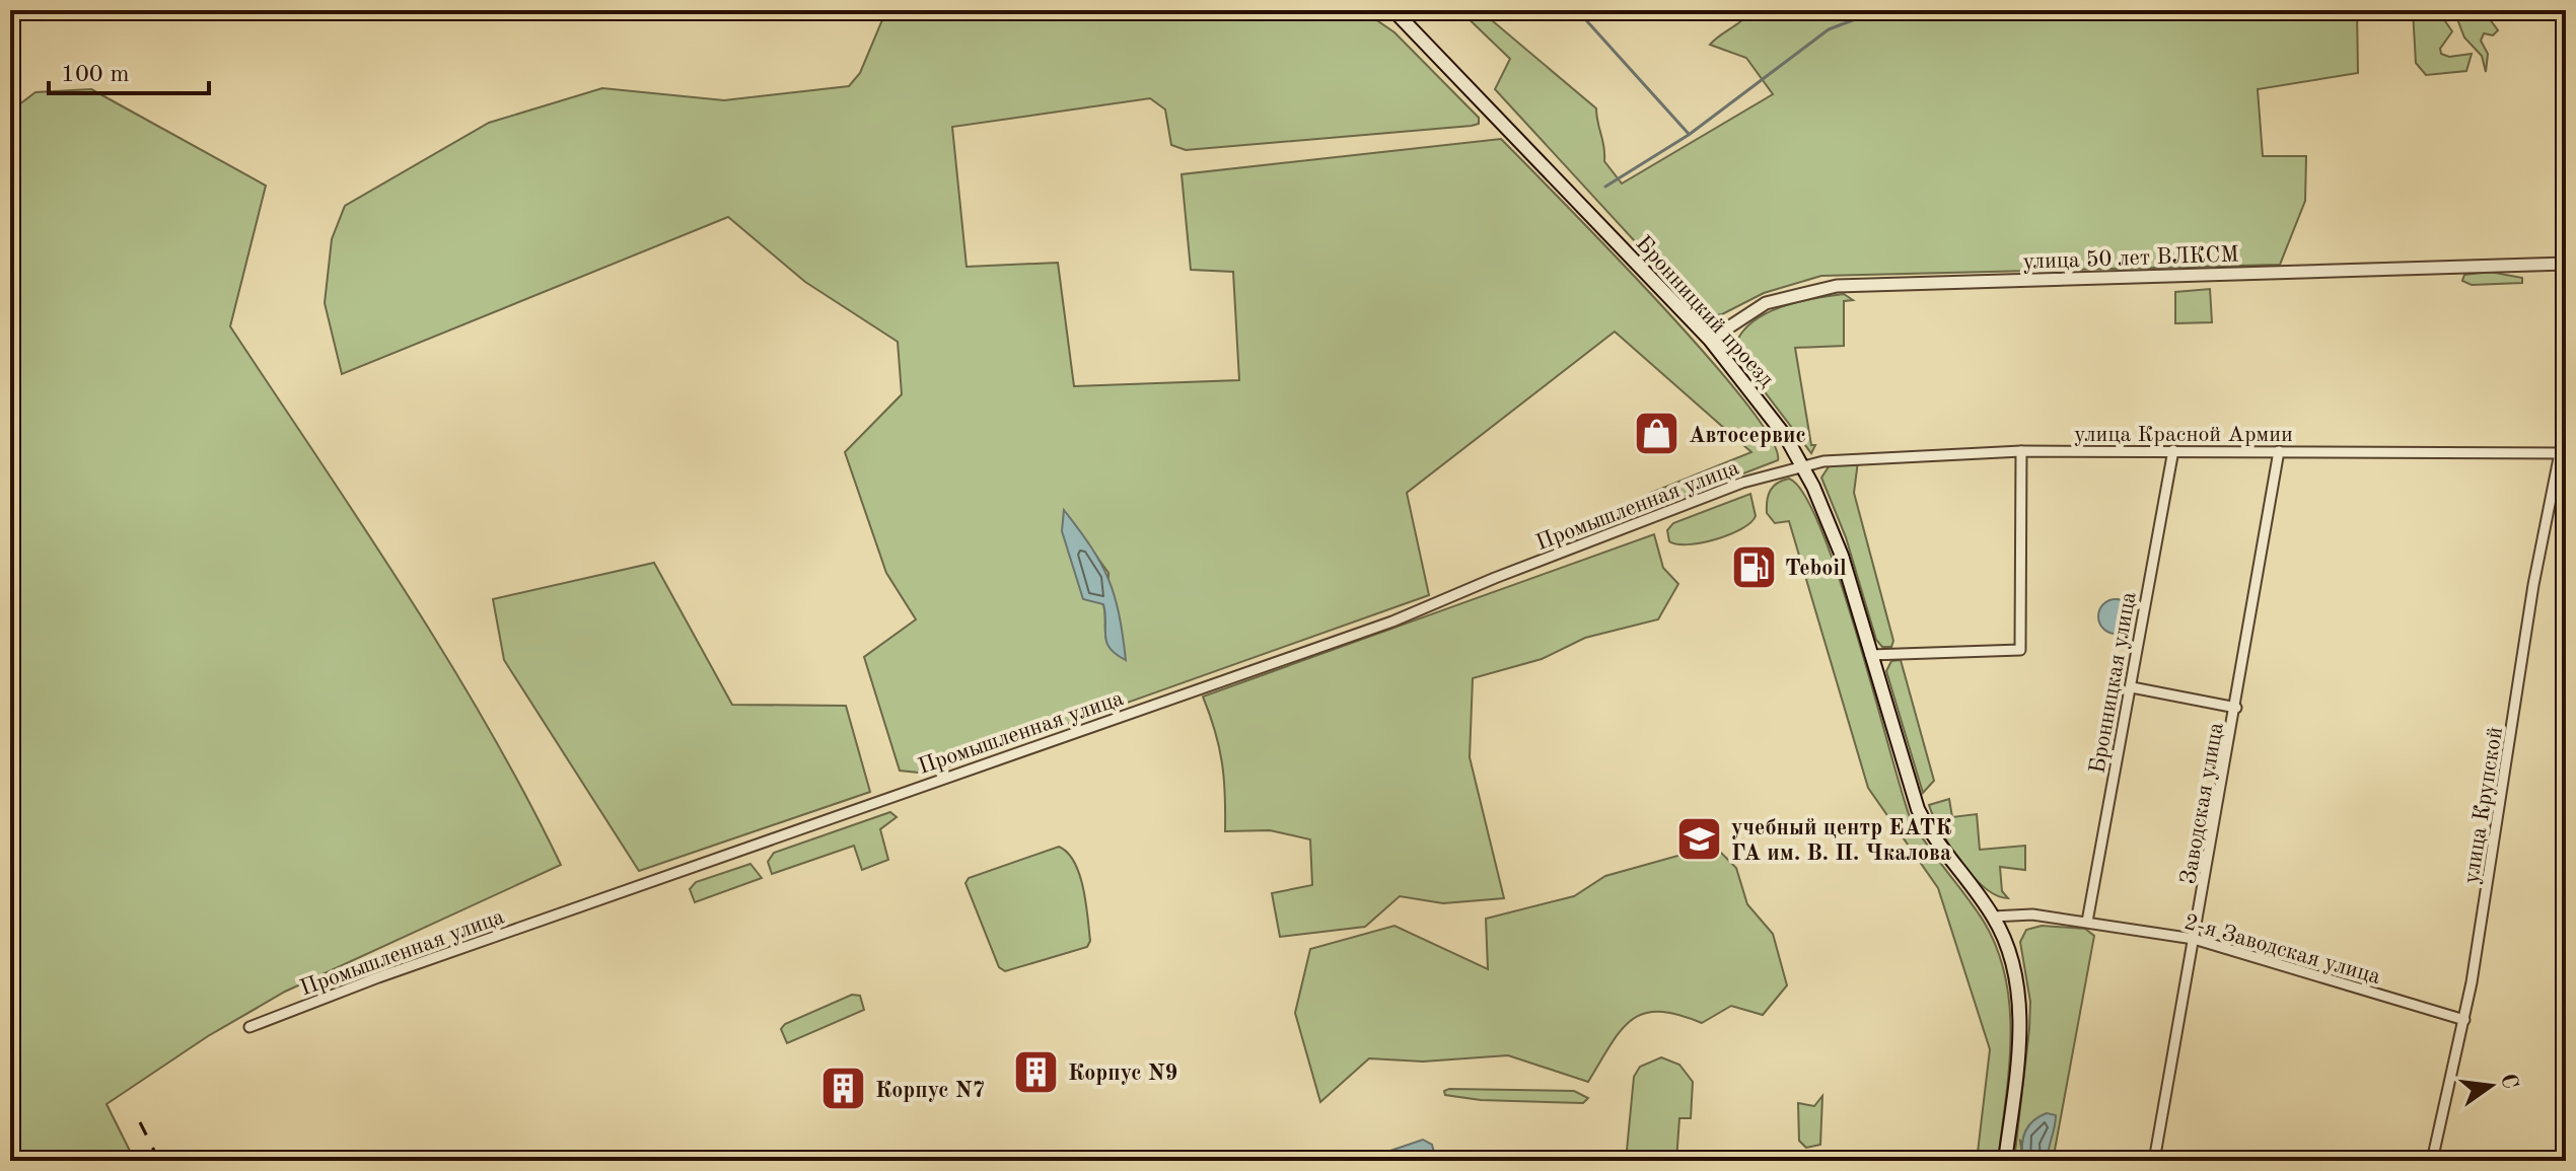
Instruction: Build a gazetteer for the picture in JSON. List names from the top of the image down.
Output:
{
  "streets": {
    "main road": ["Бронницкий проезд"],
    "street": [
      "улица 50 лет ВЛКСМ",
      "улица Красной Армии",
      "Промышленная улица",
      "Бронницкая улица",
      "Заводская улица",
      "улица Крупской",
      "2-я Заводская улица"
    ]
  },
  "crossings": [
    ["улица 50 лет ВЛКСМ", "Бронницкий проезд"],
    ["Бронницкий проезд", "улица Красной Армии"],
    ["Бронницкий проезд", "Промышленная улица"],
    ["Бронницкий проезд", "2-я Заводская улица"],
    ["улица Красной Армии", "Промышленная улица"],
    ["улица Красной Армии", "Бронницкая улица"],
    ["улица Красной Армии", "Заводская улица"],
    ["улица Красной Армии", "улица Крупской"],
    ["Бронницкая улица", "2-я Заводская улица"],
    ["Заводская улица", "2-я Заводская улица"],
    ["улица Крупской", "2-я Заводская улица"]
  ],
  "places": {
    "shop": ["Автосервис"],
    "fuel station": ["Teboil"],
    "school or university": ["учебный центр ЕАТК ГА им. В. П. Чкалова"],
    "building": ["Корпус N9", "Корпус N7"]
  },
  "scale_bar": "100 m",
  "north": "right"
}
